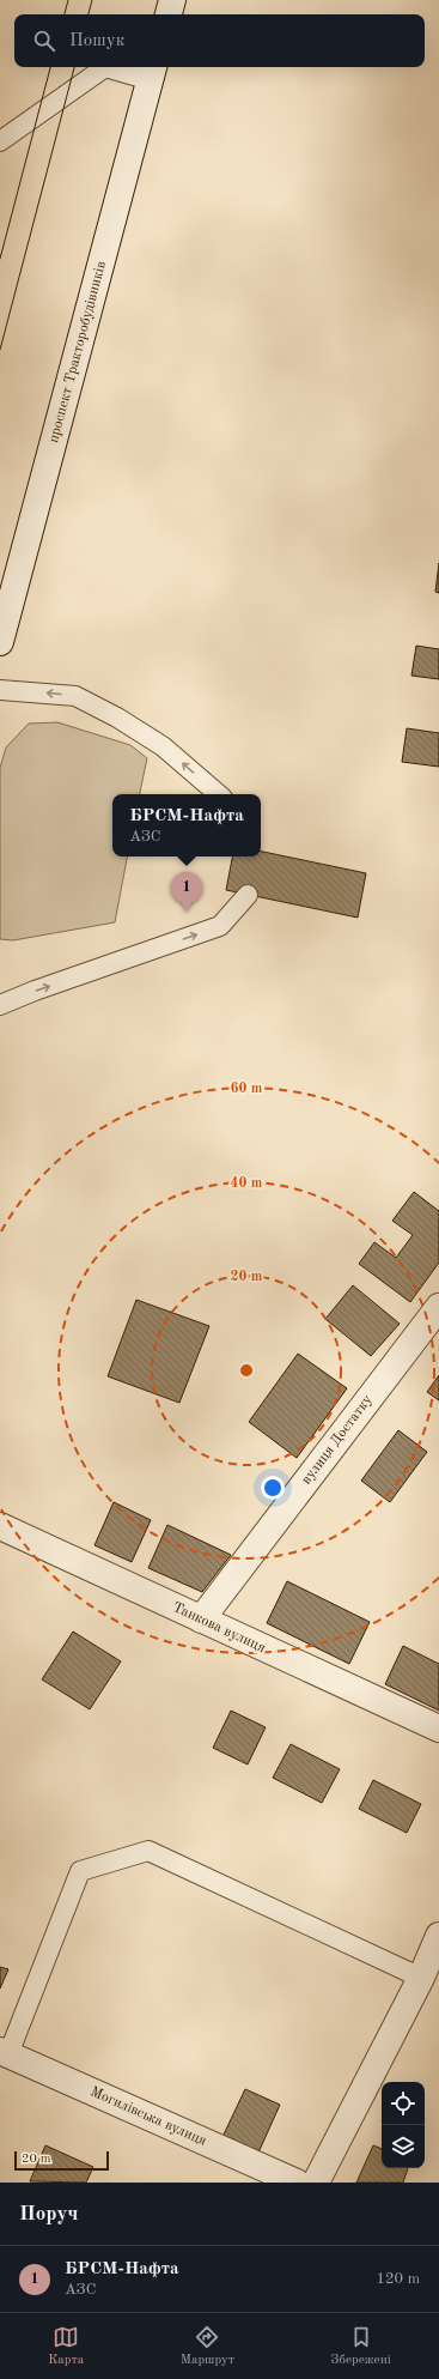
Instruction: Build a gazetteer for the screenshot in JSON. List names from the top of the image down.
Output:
{
  "streets": {
    "street": [
      "проспект Тракторобудівників",
      "вулиця Достатку",
      "Танкова вулиця",
      "Могилівська вулиця"
    ]
  },
  "crossings": [
    ["вулиця Достатку", "Танкова вулиця"]
  ],
  "scale_bar": "20 m",
  "page": {
    "search": "Пошук",
    "popup": ["БРСМ-Нафта", "АЗС"],
    "pins": "1",
    "scale": "20 m",
    "heading": "Поруч",
    "list": [
      {
        "mark": "1",
        "name": "БРСМ-Нафта",
        "note": "АЗС",
        "value": "120 m"
      }
    ],
    "nav": ["Карта", "Маршрут", "Збережені"]
  },
  "rings": ["60 m", "40 m", "20 m"]
}
